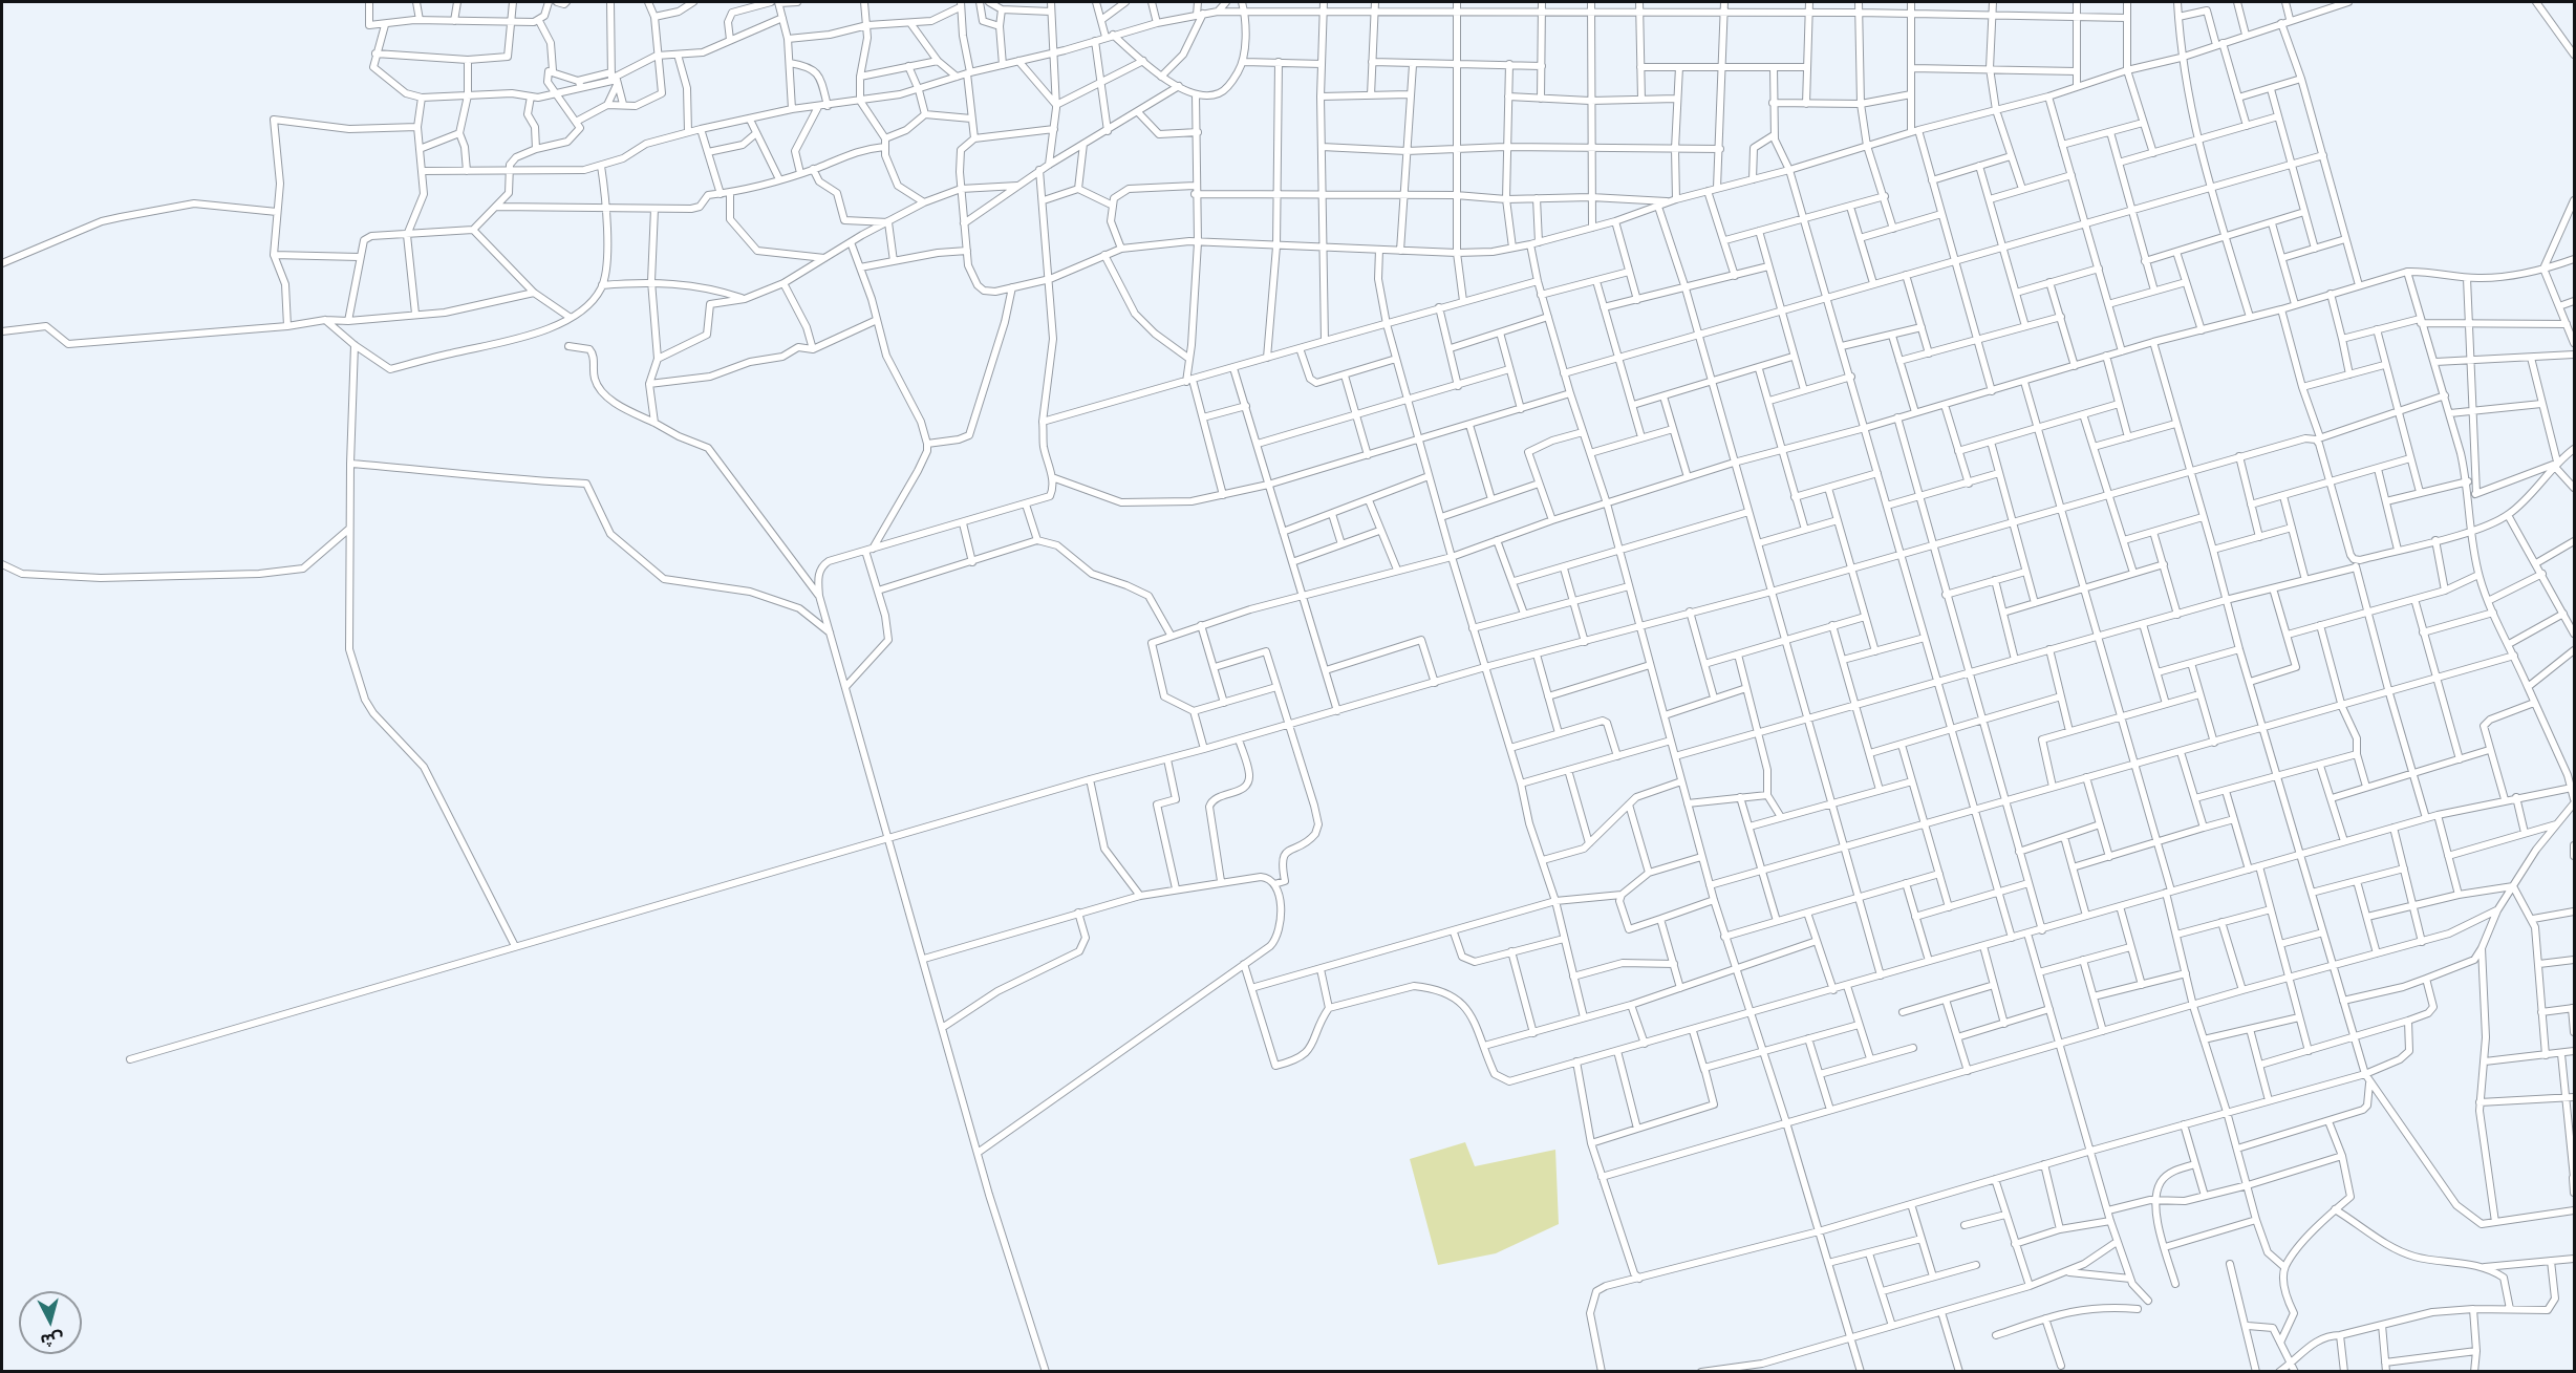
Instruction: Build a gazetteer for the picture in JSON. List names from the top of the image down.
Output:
{
  "north": "bottom"
}
